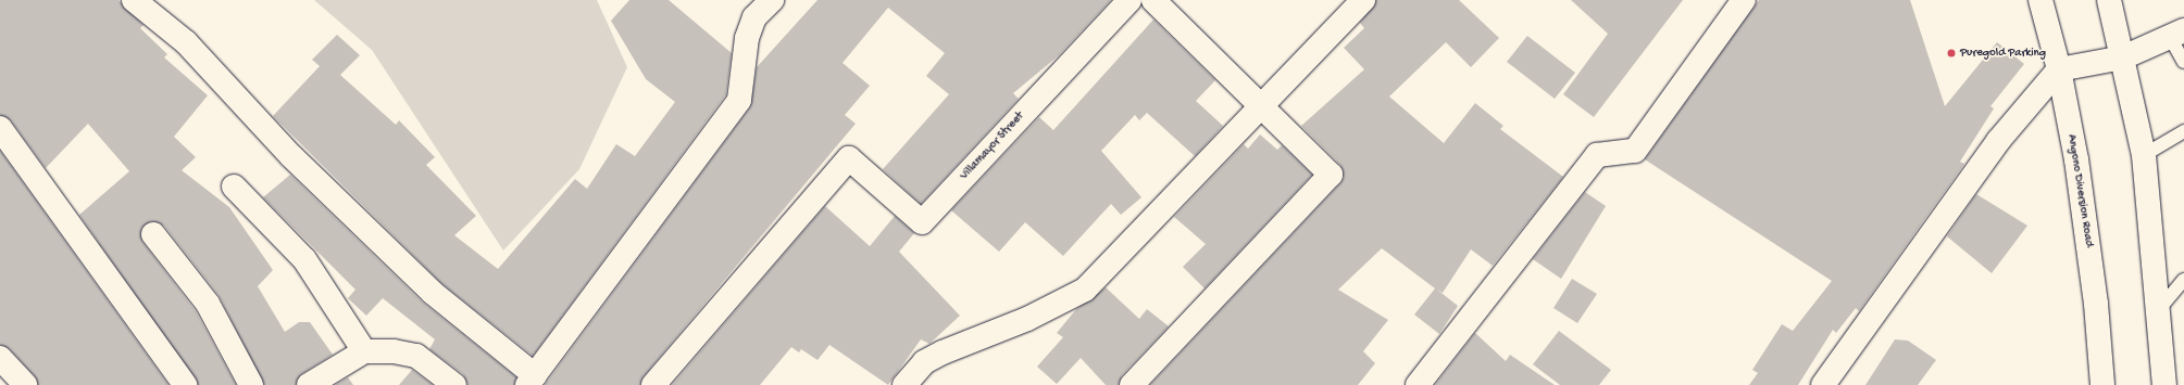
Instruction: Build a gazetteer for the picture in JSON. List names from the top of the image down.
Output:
{
  "streets": {
    "street": ["Villamayor Street", "Angono Diversion Road"]
  },
  "places": ["Puregold Parking"]
}
